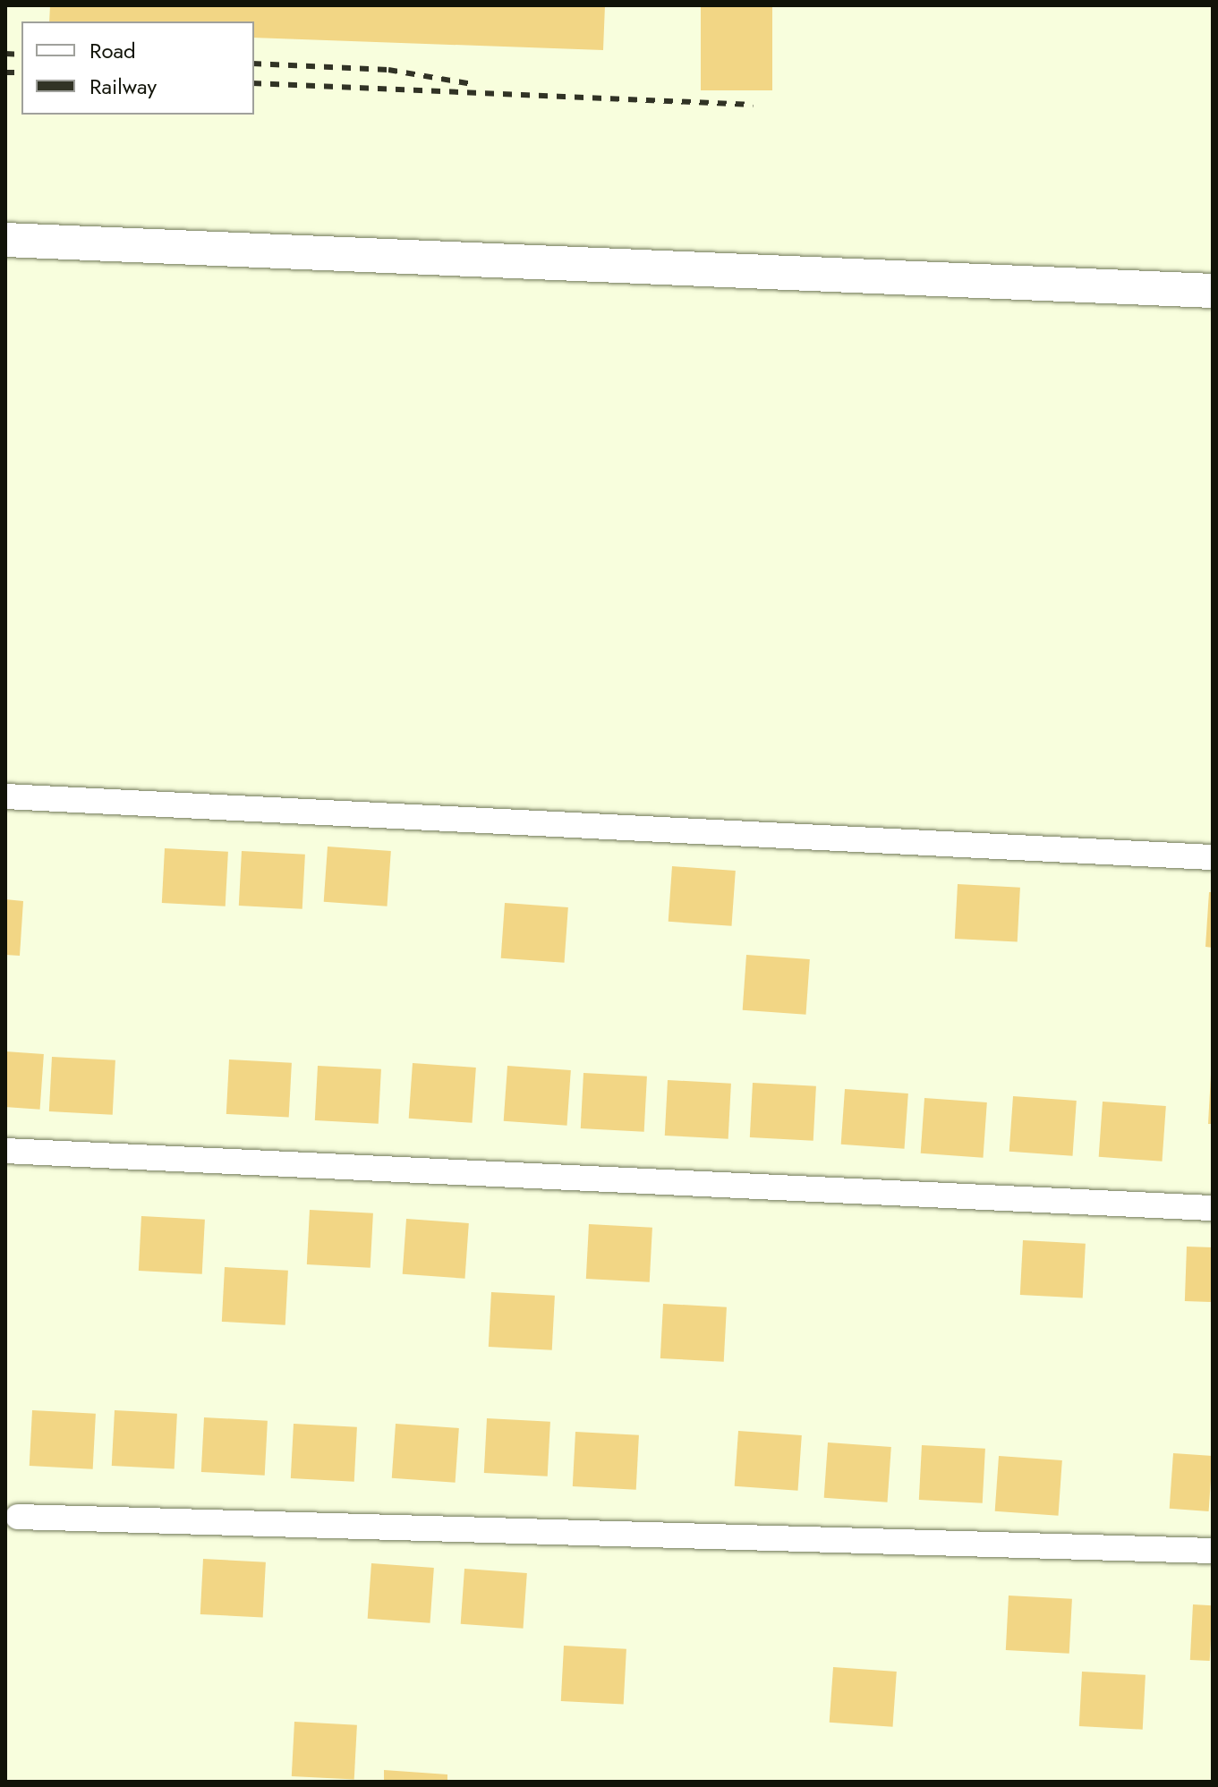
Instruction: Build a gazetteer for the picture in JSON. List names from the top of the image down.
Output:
{
  "legend": ["Road", "Railway"]
}
